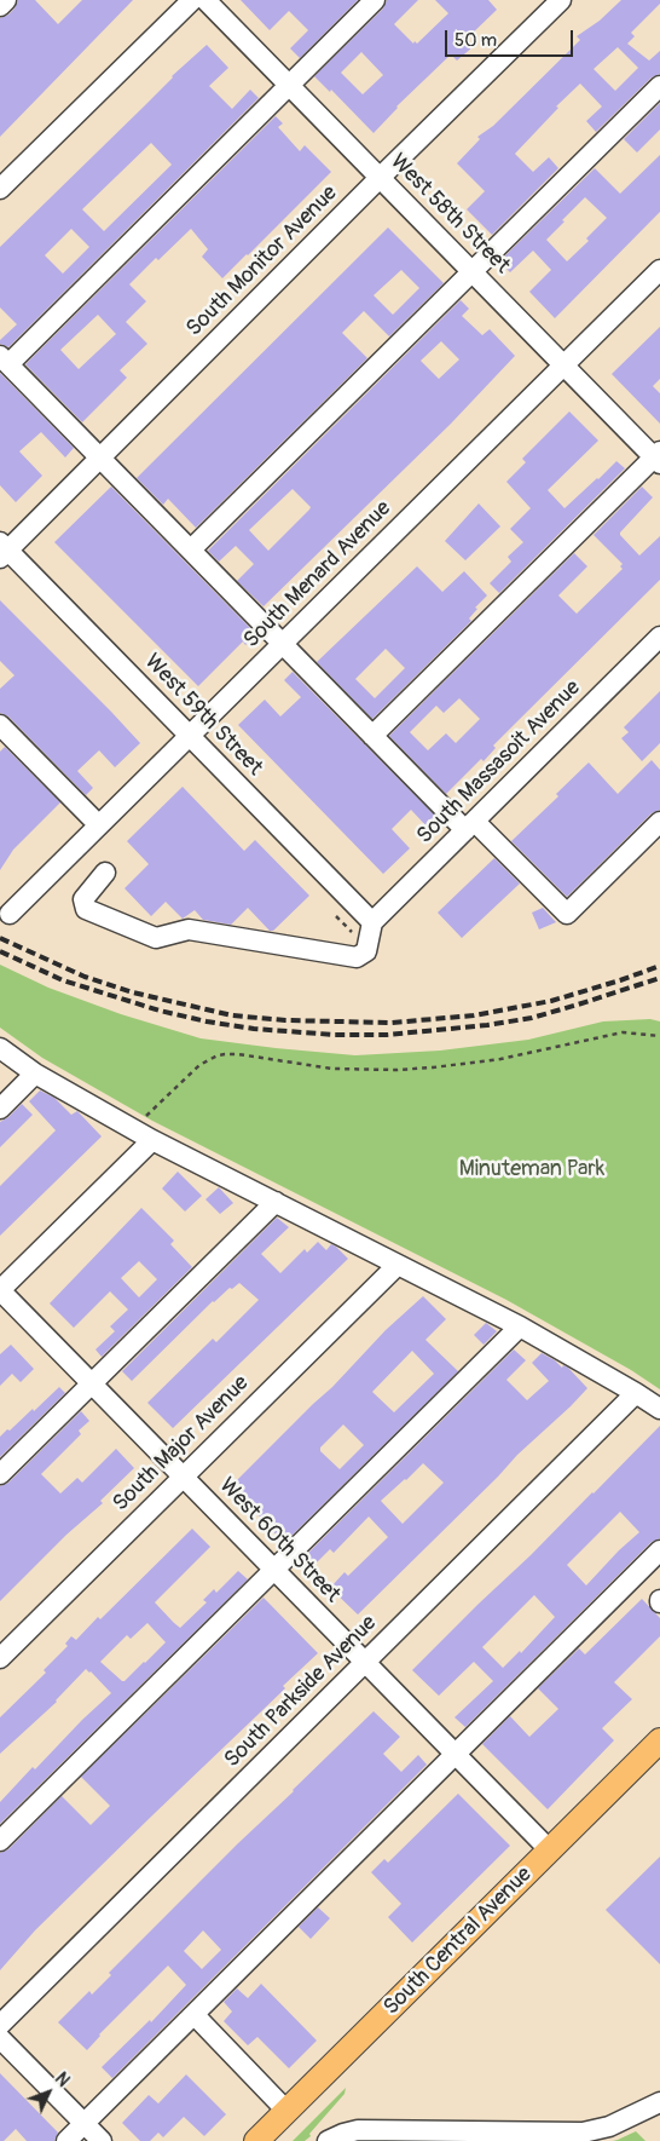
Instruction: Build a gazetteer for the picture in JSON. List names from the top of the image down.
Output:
{
  "streets": {
    "main road": ["South Central Avenue"],
    "street": [
      "West 58th Street",
      "South Monitor Avenue",
      "South Menard Avenue",
      "West 59th Street",
      "South Massasoit Avenue",
      "South Major Avenue",
      "West 60th Street",
      "South Parkside Avenue"
    ]
  },
  "crossings": [
    ["West 58th Street", "South Monitor Avenue"],
    ["West 58th Street", "South Menard Avenue"],
    ["South Monitor Avenue", "West 59th Street"],
    ["South Menard Avenue", "West 59th Street"],
    ["West 59th Street", "South Massasoit Avenue"],
    ["South Major Avenue", "West 60th Street"],
    ["West 60th Street", "South Parkside Avenue"],
    ["West 60th Street", "South Central Avenue"]
  ],
  "parks": ["Minuteman Park"],
  "scale_bar": "50 m",
  "north": "top right"
}
